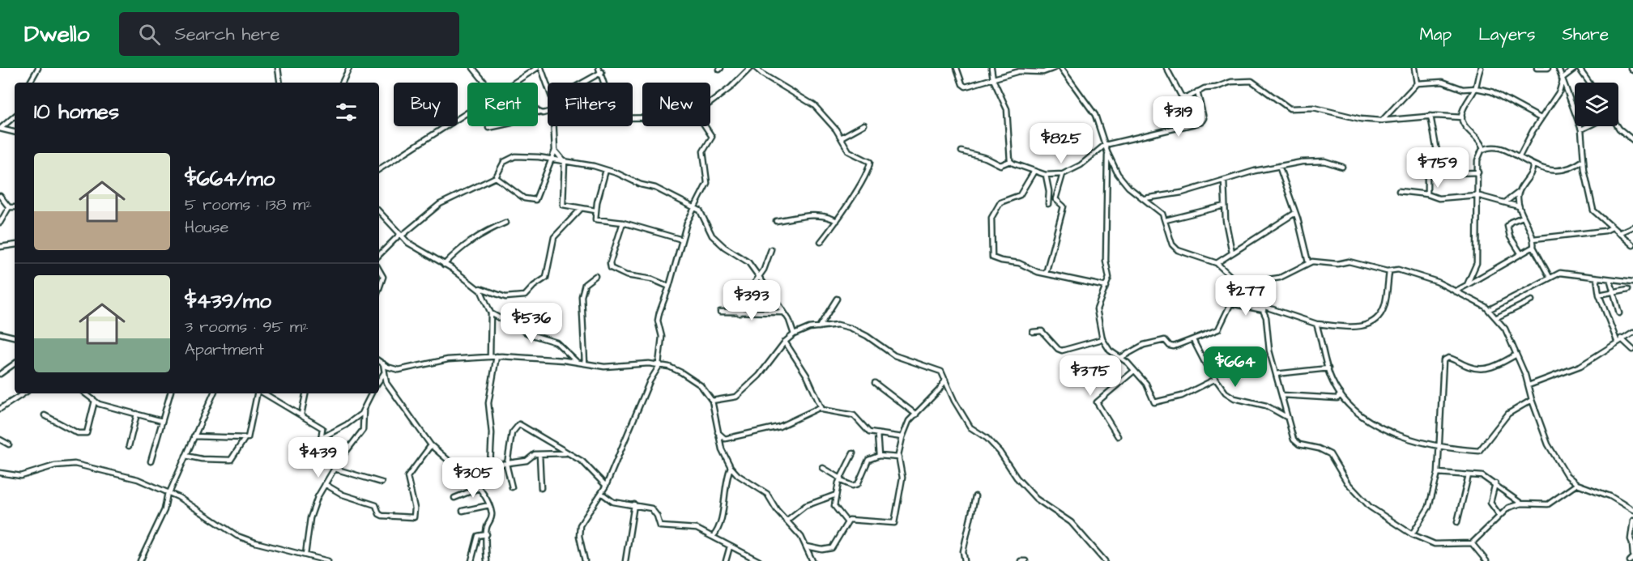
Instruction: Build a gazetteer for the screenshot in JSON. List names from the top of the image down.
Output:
{
  "page": {
    "header": "Dwello",
    "search": "Search here",
    "nav": ["Map", "Layers", "Share"],
    "chip": [
      "Buy",
      "Rent",
      "Filters",
      "New"
    ],
    "heading": "10 homes",
    "price": [
      "$319",
      "$825",
      "$759",
      "$277",
      "$393",
      "$536",
      "$664",
      "$375",
      "$439",
      "$305"
    ],
    "list": [
      {
        "name": "$664/mo",
        "note": "5 rooms · 138 m² · House"
      },
      {
        "name": "$439/mo",
        "note": "3 rooms · 95 m² · Apartment"
      }
    ]
  }
}
